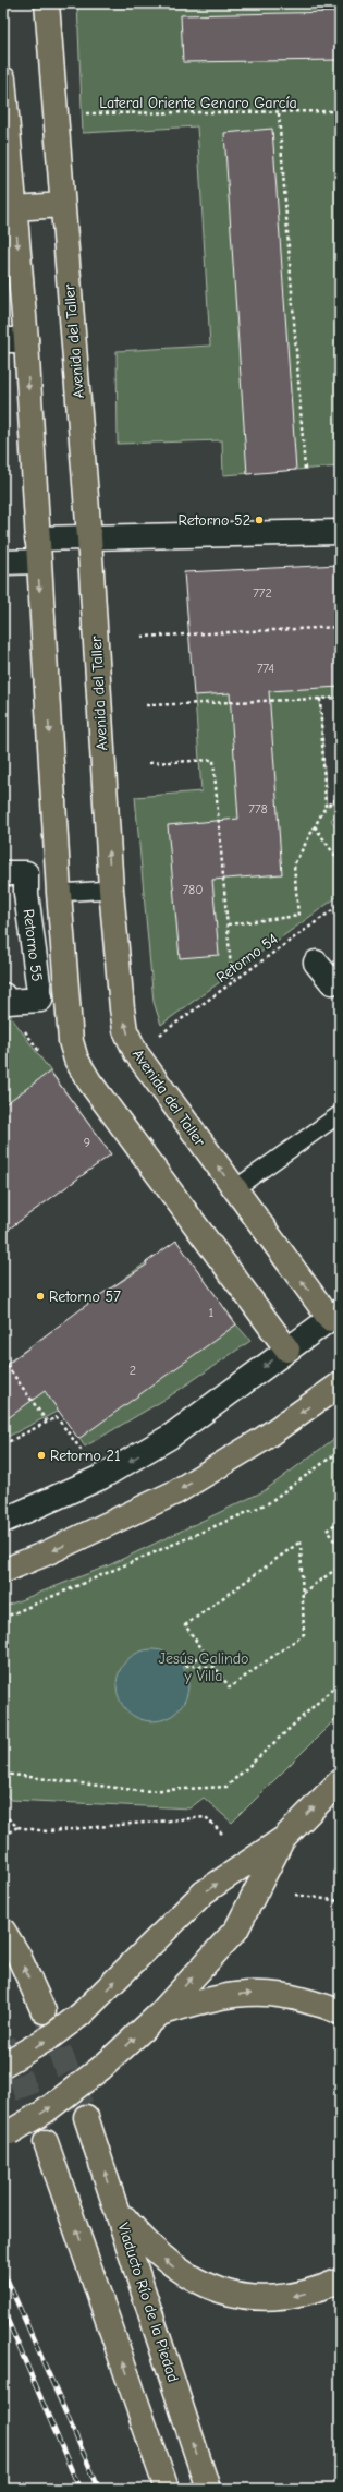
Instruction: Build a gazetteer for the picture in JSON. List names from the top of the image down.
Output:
{
  "streets": {
    "main road": ["Avenida del Taller", "Viaducto Río de la Piedad"],
    "street": ["Retorno 55"],
    "path": ["Lateral Oriente Genaro García", "Retorno 54"]
  },
  "crossings": [
    ["Lateral Oriente Genaro García", "Avenida del Taller"]
  ],
  "parks": ["Jesús Galindo y Villa"],
  "places": ["Retorno 52", "Retorno 57", "Retorno 21"],
  "house_numbers": [
    "772",
    "774",
    "778",
    "780",
    "9",
    "1",
    "2"
  ]
}
